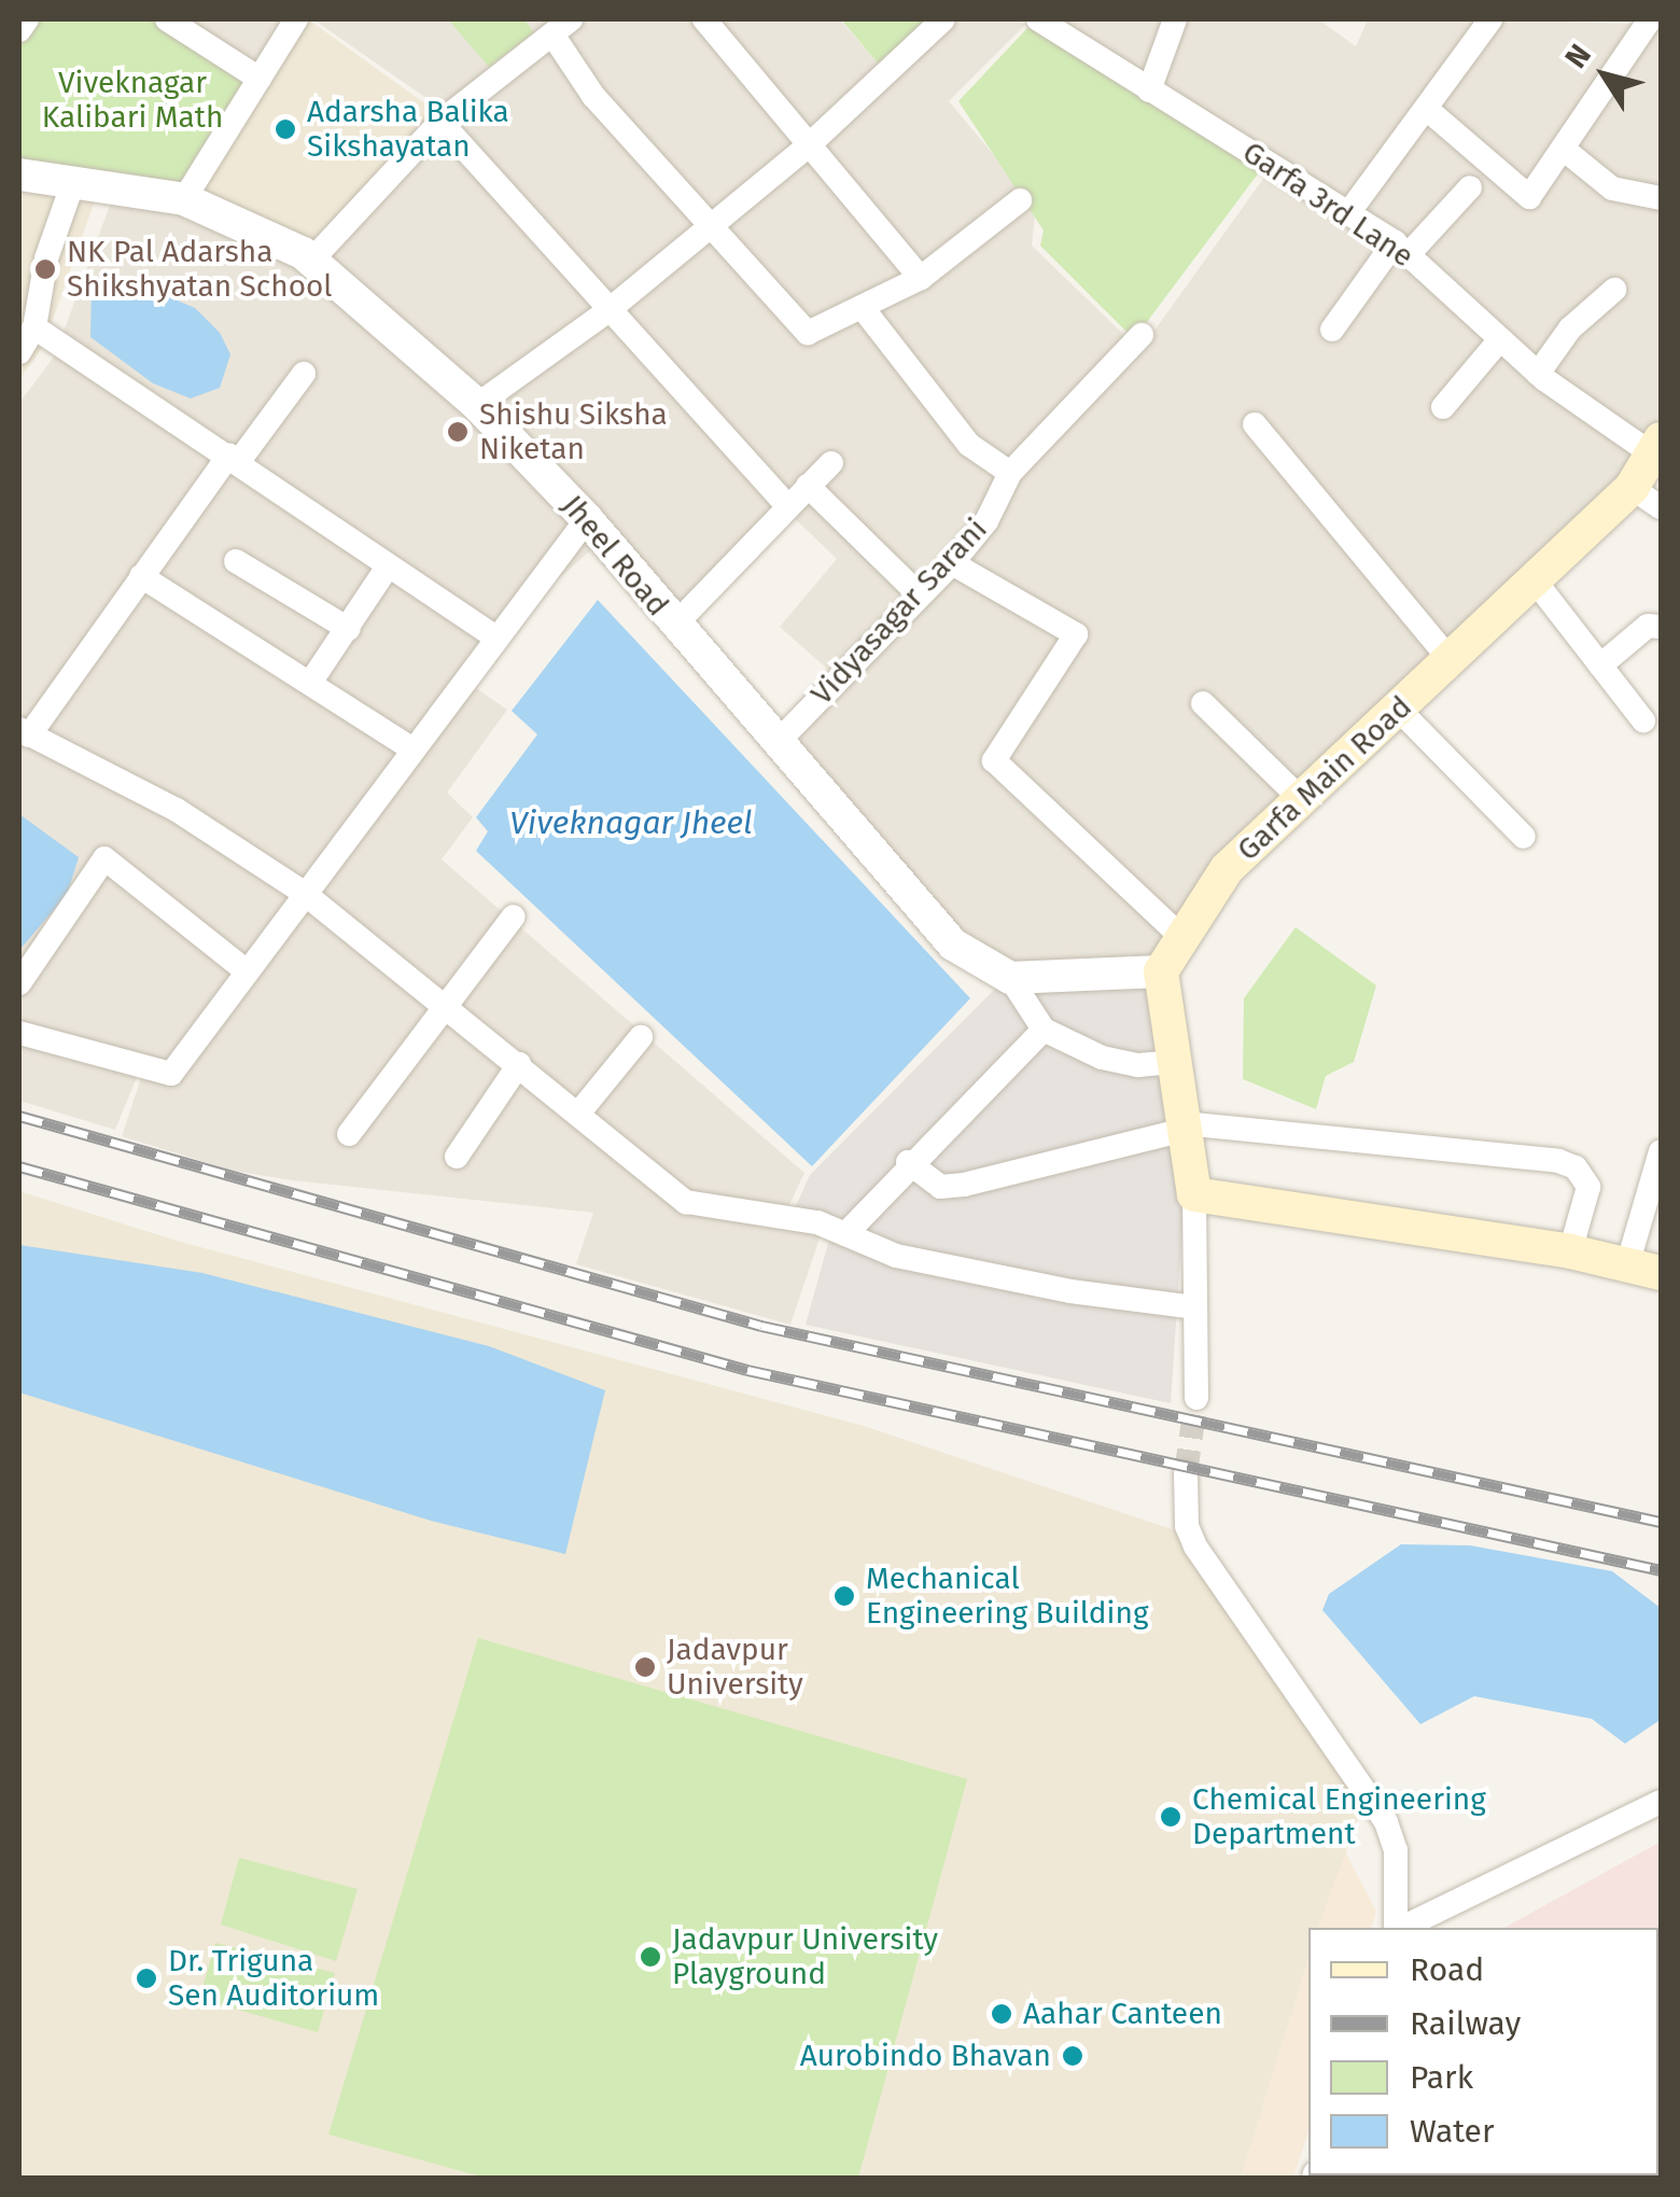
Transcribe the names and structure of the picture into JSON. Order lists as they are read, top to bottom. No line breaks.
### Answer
{"streets":{"main road":["Garfa Main Road"],"street":["Garfa 3rd Lane","Jheel Road","Vidyasagar Sarani"]},"crossings":[["Garfa 3rd Lane","Garfa Main Road"],["Jheel Road","Vidyasagar Sarani"]],"water":["Viveknagar Jheel"],"parks":["Viveknagar Kalibari Math"],"places":["Adarsha Balika Sikshayatan","NK Pal Adarsha Shikshyatan School","Shishu Siksha Niketan","Mechanical Engineering Building","Jadavpur University","Chemical Engineering Department","Jadavpur University Playground","Dr. Triguna Sen Auditorium","Aahar Canteen","Aurobindo Bhavan"],"legend":["Road","Railway","Park","Water"],"north":"top left"}
